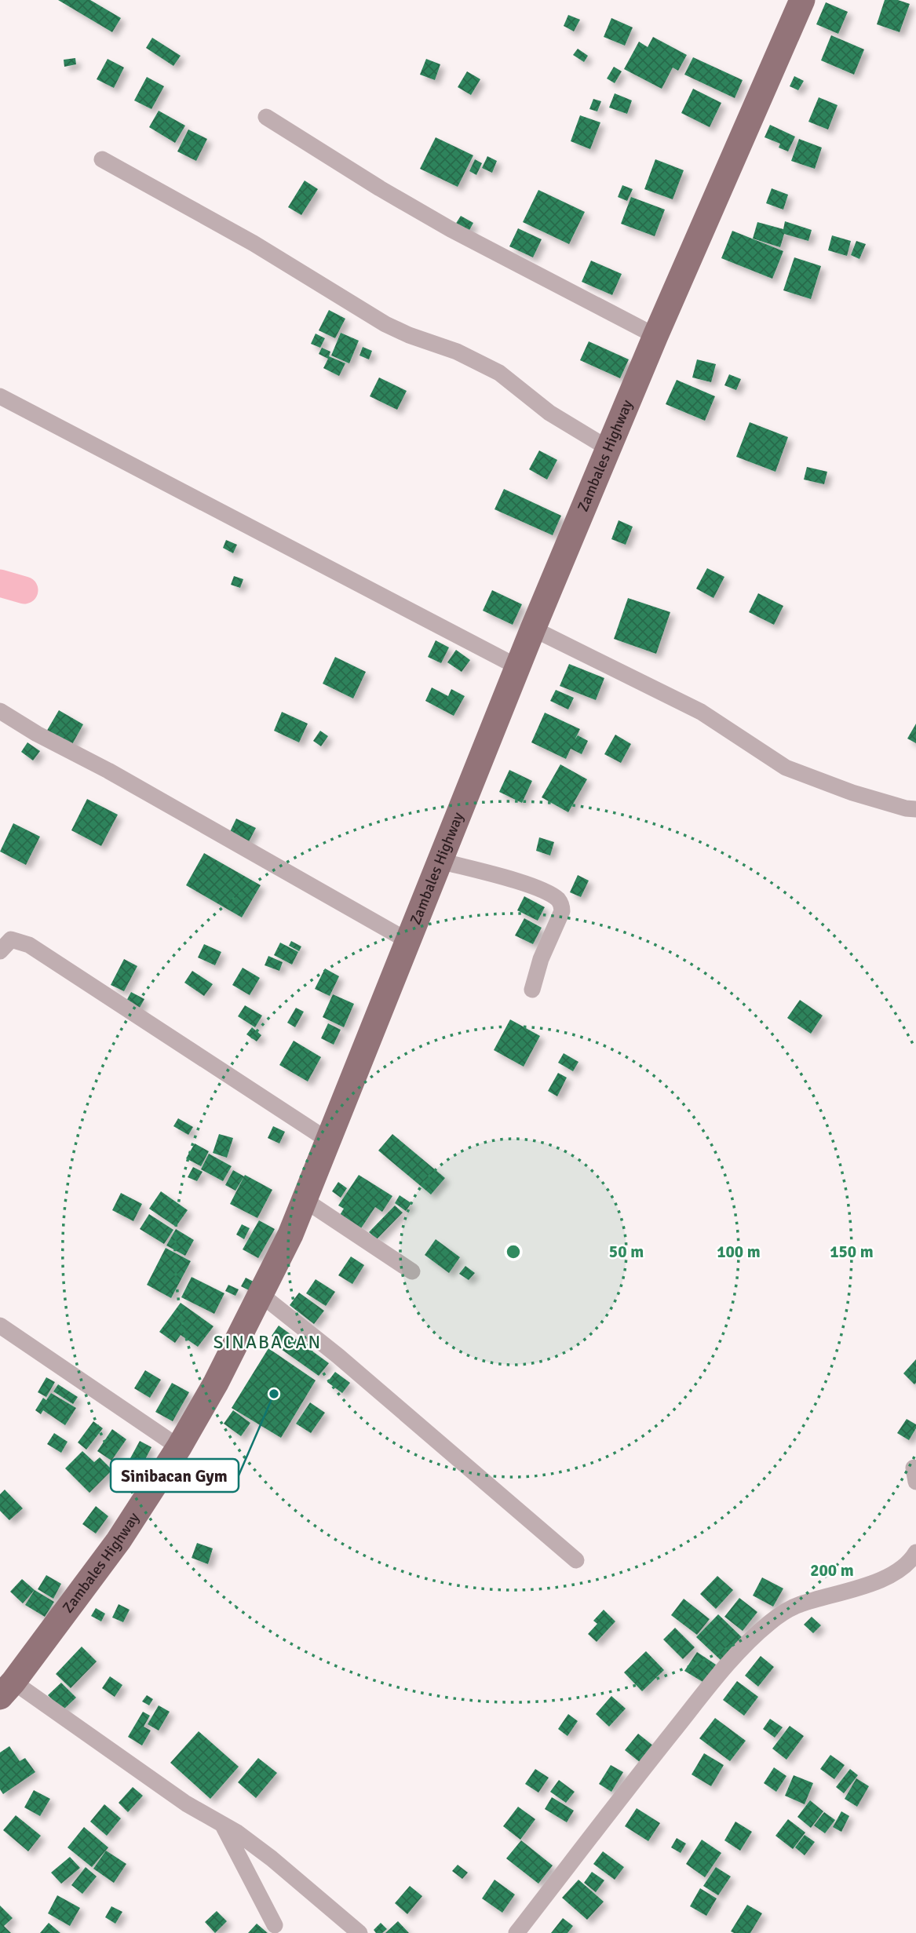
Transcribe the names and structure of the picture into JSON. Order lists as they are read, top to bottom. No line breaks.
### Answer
{"streets":{"main road":["Zambales Highway"]},"districts":["SINABACAN"],"places":["Sinibacan Gym"],"rings":["50 m","100 m","150 m","200 m"]}
